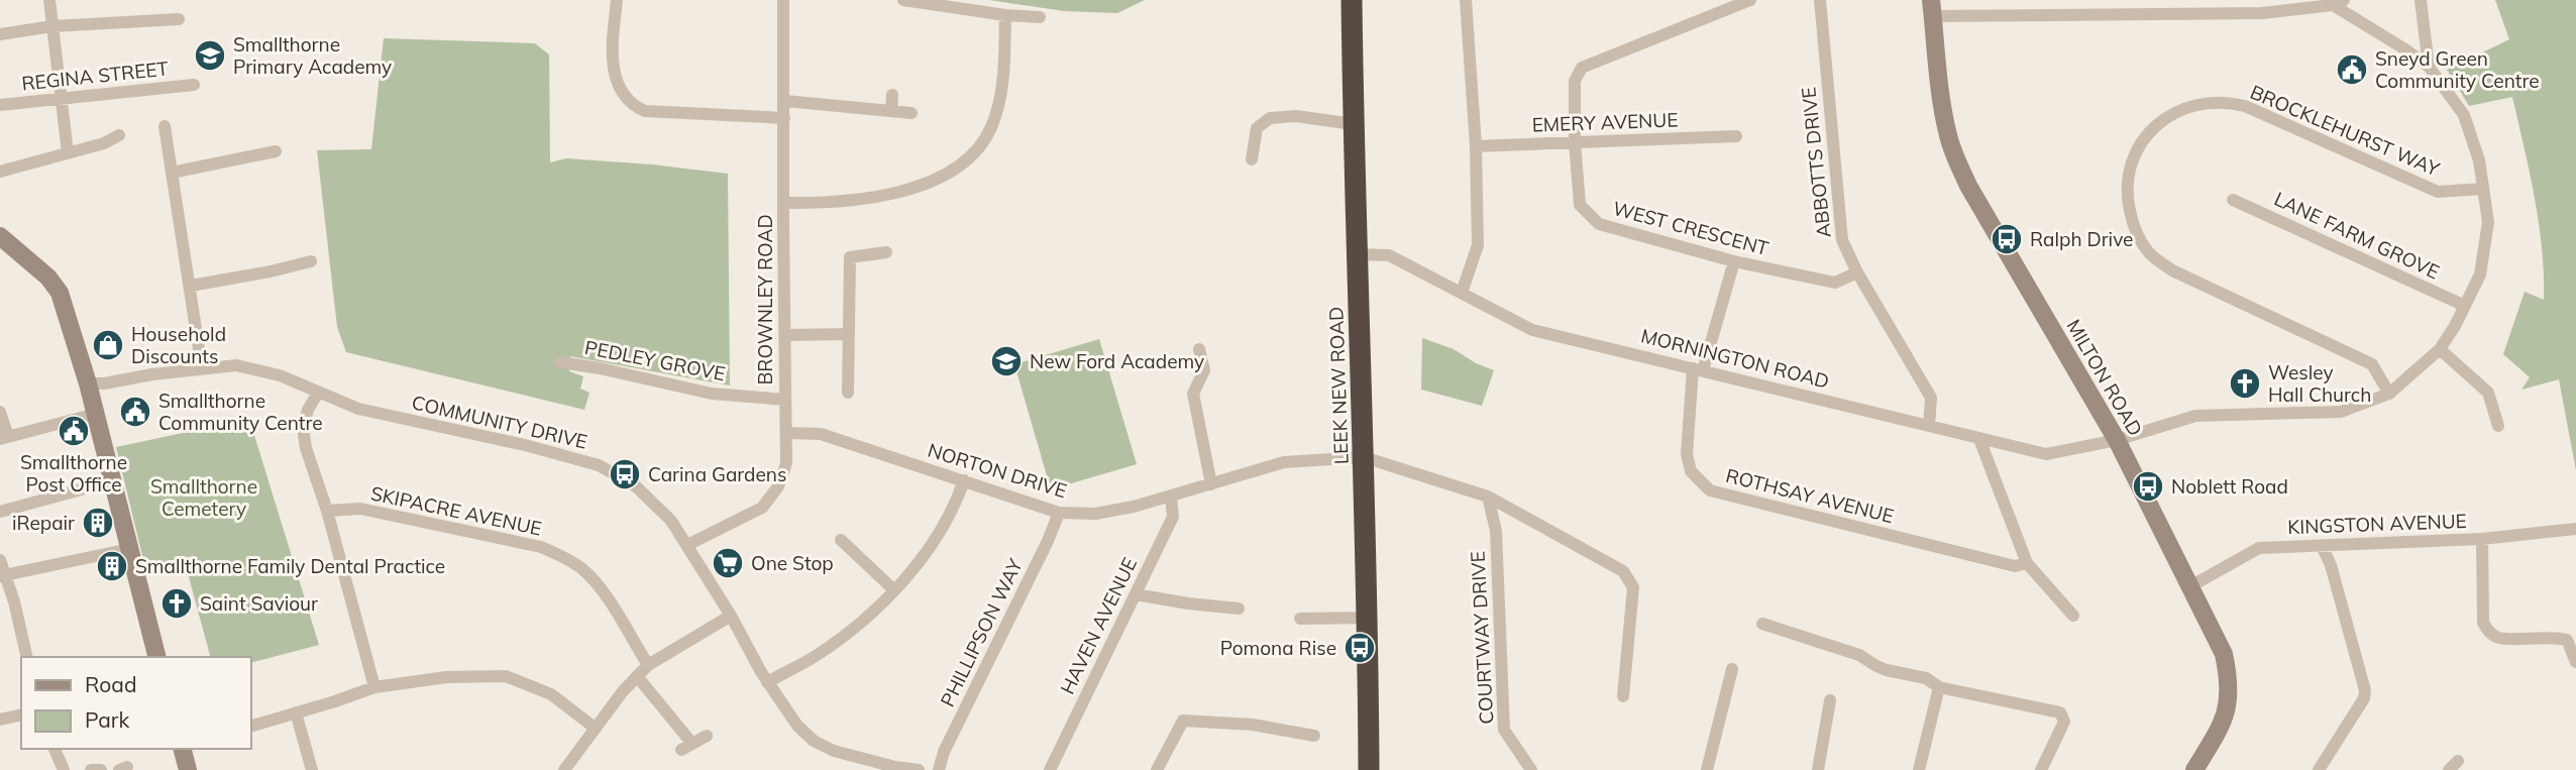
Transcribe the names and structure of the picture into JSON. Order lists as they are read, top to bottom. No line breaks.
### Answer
{"streets":{"highway":["LEEK NEW ROAD"],"street":["REGINA STREET","EMERY AVENUE","BROCKLEHURST WAY","ABBOTTS DRIVE","WEST CRESCENT","LANE FARM GROVE","BROWNLEY ROAD","MORNINGTON ROAD","PEDLEY GROVE","MILTON ROAD","COMMUNITY DRIVE","NORTON DRIVE","ROTHSAY AVENUE","SKIPACRE AVENUE","KINGSTON AVENUE","HAVEN AVENUE","PHILLIPSON WAY","COURTWAY DRIVE"]},"crossings":[["EMERY AVENUE","WEST CRESCENT"],["ABBOTTS DRIVE","WEST CRESCENT"],["ABBOTTS DRIVE","MORNINGTON ROAD"],["WEST CRESCENT","ROTHSAY AVENUE"],["BROWNLEY ROAD","PEDLEY GROVE"],["BROWNLEY ROAD","COMMUNITY DRIVE"],["BROWNLEY ROAD","NORTON DRIVE"],["MORNINGTON ROAD","MILTON ROAD"],["MORNINGTON ROAD","LEEK NEW ROAD"],["MORNINGTON ROAD","ROTHSAY AVENUE"],["MILTON ROAD","KINGSTON AVENUE"],["LEEK NEW ROAD","NORTON DRIVE"],["NORTON DRIVE","HAVEN AVENUE"],["NORTON DRIVE","PHILLIPSON WAY"]],"parks":["Smallthorne Cemetery"],"places":{"school or university":["Smallthorne Primary Academy","New Ford Academy"],"public building":["Sneyd Green Community Centre","Smallthorne Community Centre","Smallthorne Post Office"],"bus stop":["Ralph Drive","Carina Gardens","Noblett Road","Pomona Rise"],"shop":["Household Discounts"],"church":["Wesley Hall Church","Saint Saviour"],"building":["iRepair","Smallthorne Family Dental Practice"],"supermarket":["One Stop"]},"legend":["Road","Park"]}
